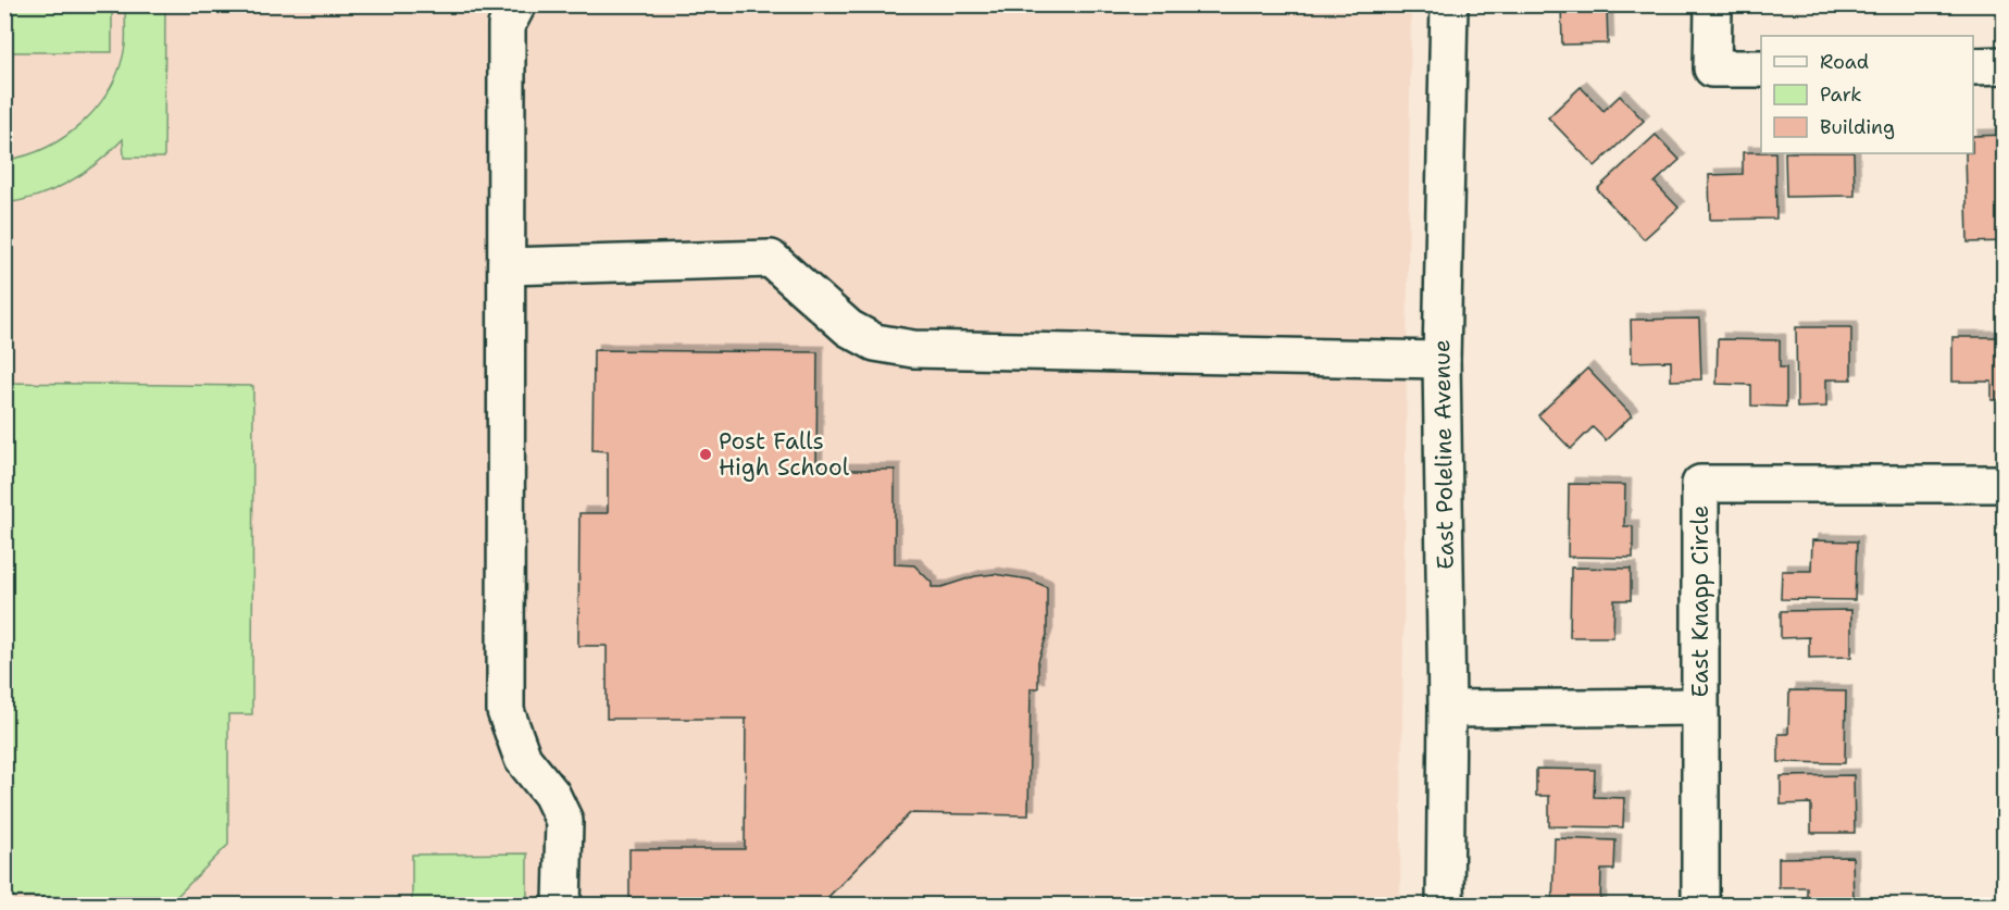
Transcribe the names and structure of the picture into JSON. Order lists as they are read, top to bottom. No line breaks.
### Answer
{"streets":{"street":["East Poleline Avenue","East Knapp Circle"]},"places":["Post Falls High School"],"legend":["Road","Park","Building"]}
